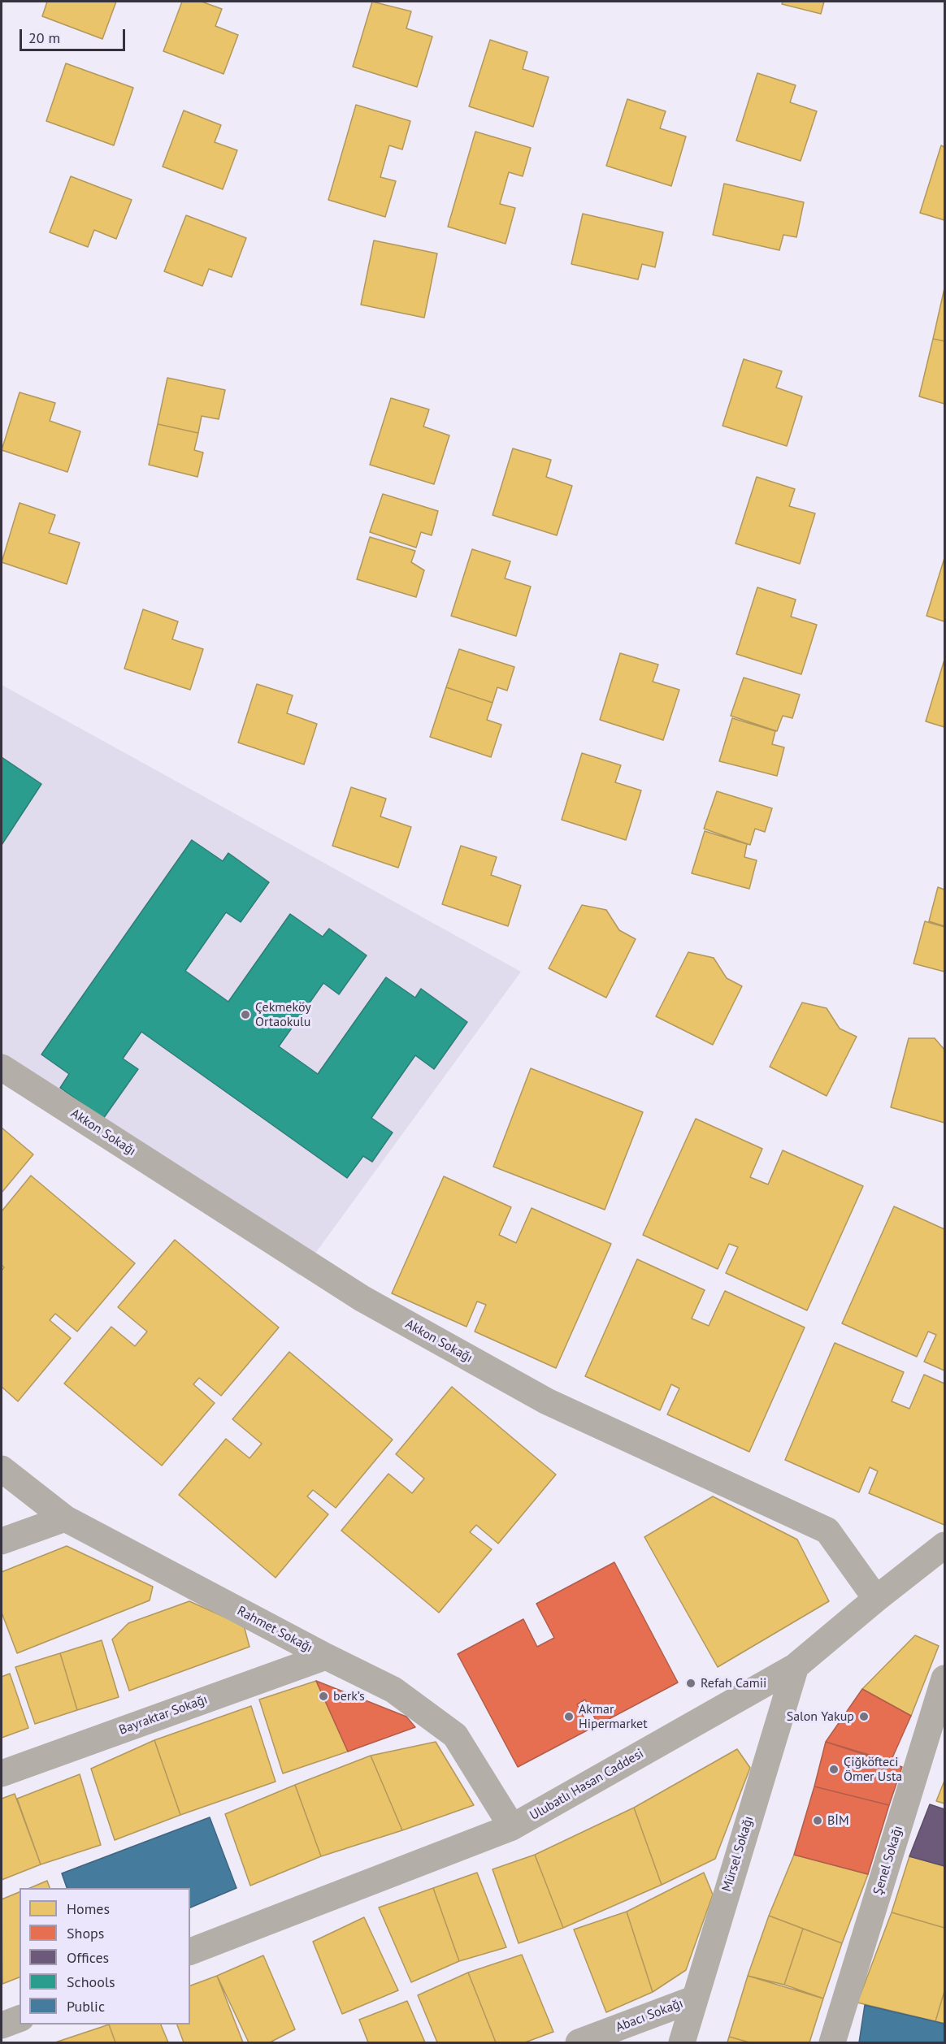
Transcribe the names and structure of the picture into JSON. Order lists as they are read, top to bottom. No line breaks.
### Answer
{"streets":{"street":["Akkon Sokağı","Rahmet Sokağı","Bayraktar Sokağı","Ulubatlı Hasan Caddesi","Mürsel Sokağı","Şenel Sokağı","Abacı Sokağı"]},"crossings":[["Akkon Sokağı","Ulubatlı Hasan Caddesi"],["Rahmet Sokağı","Bayraktar Sokağı"],["Rahmet Sokağı","Ulubatlı Hasan Caddesi"],["Ulubatlı Hasan Caddesi","Mürsel Sokağı"],["Mürsel Sokağı","Abacı Sokağı"]],"places":["Çekmeköy Ortaokulu","Refah Camii","berk’s","Akmar Hipermarket","Salon Yakup","Çiğköfteci Ömer Usta","BİM"],"legend":["Homes","Shops","Offices","Schools","Public"],"scale_bar":"20 m"}
